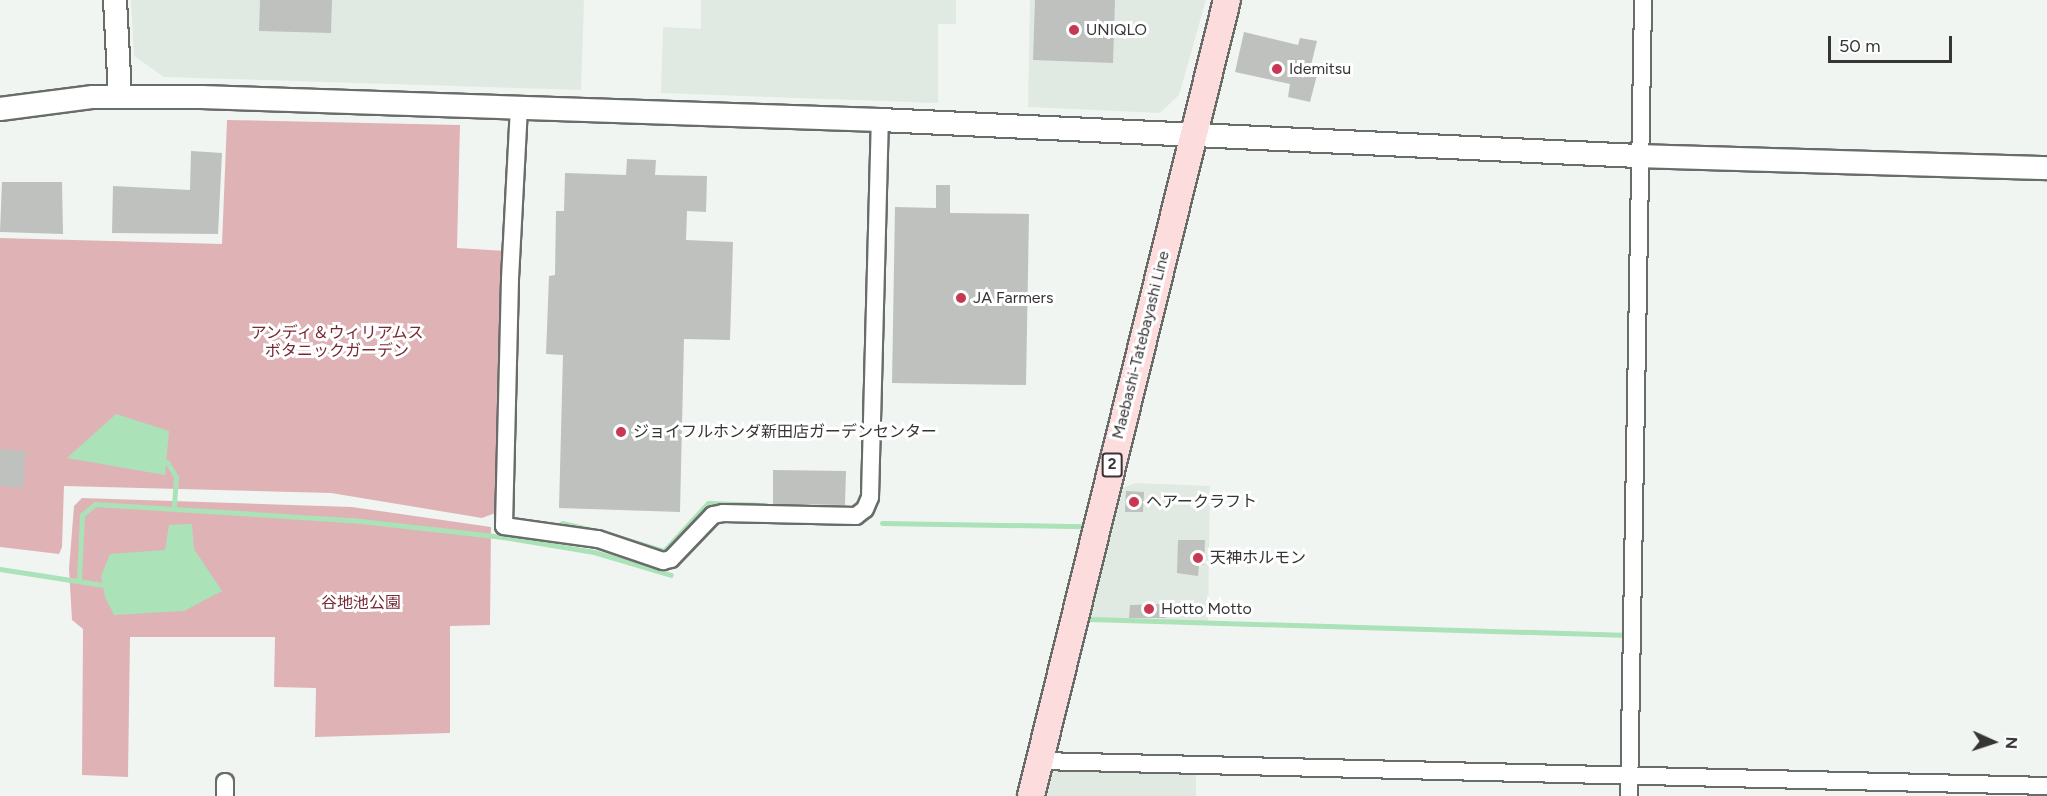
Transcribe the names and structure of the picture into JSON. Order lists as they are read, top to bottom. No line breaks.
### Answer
{"streets":{"main road":["Maebashi-Tatebayashi Line","2"]},"parks":["アンディ＆ウィリアムス ボタニックガーデン","谷地池公園"],"places":["UNIQLO","Idemitsu","JA Farmers","ジョイフルホンダ新田店ガーデンセンター","ヘアークラフト","天神ホルモン","Hotto Motto"],"scale_bar":"50 m","north":"right"}
